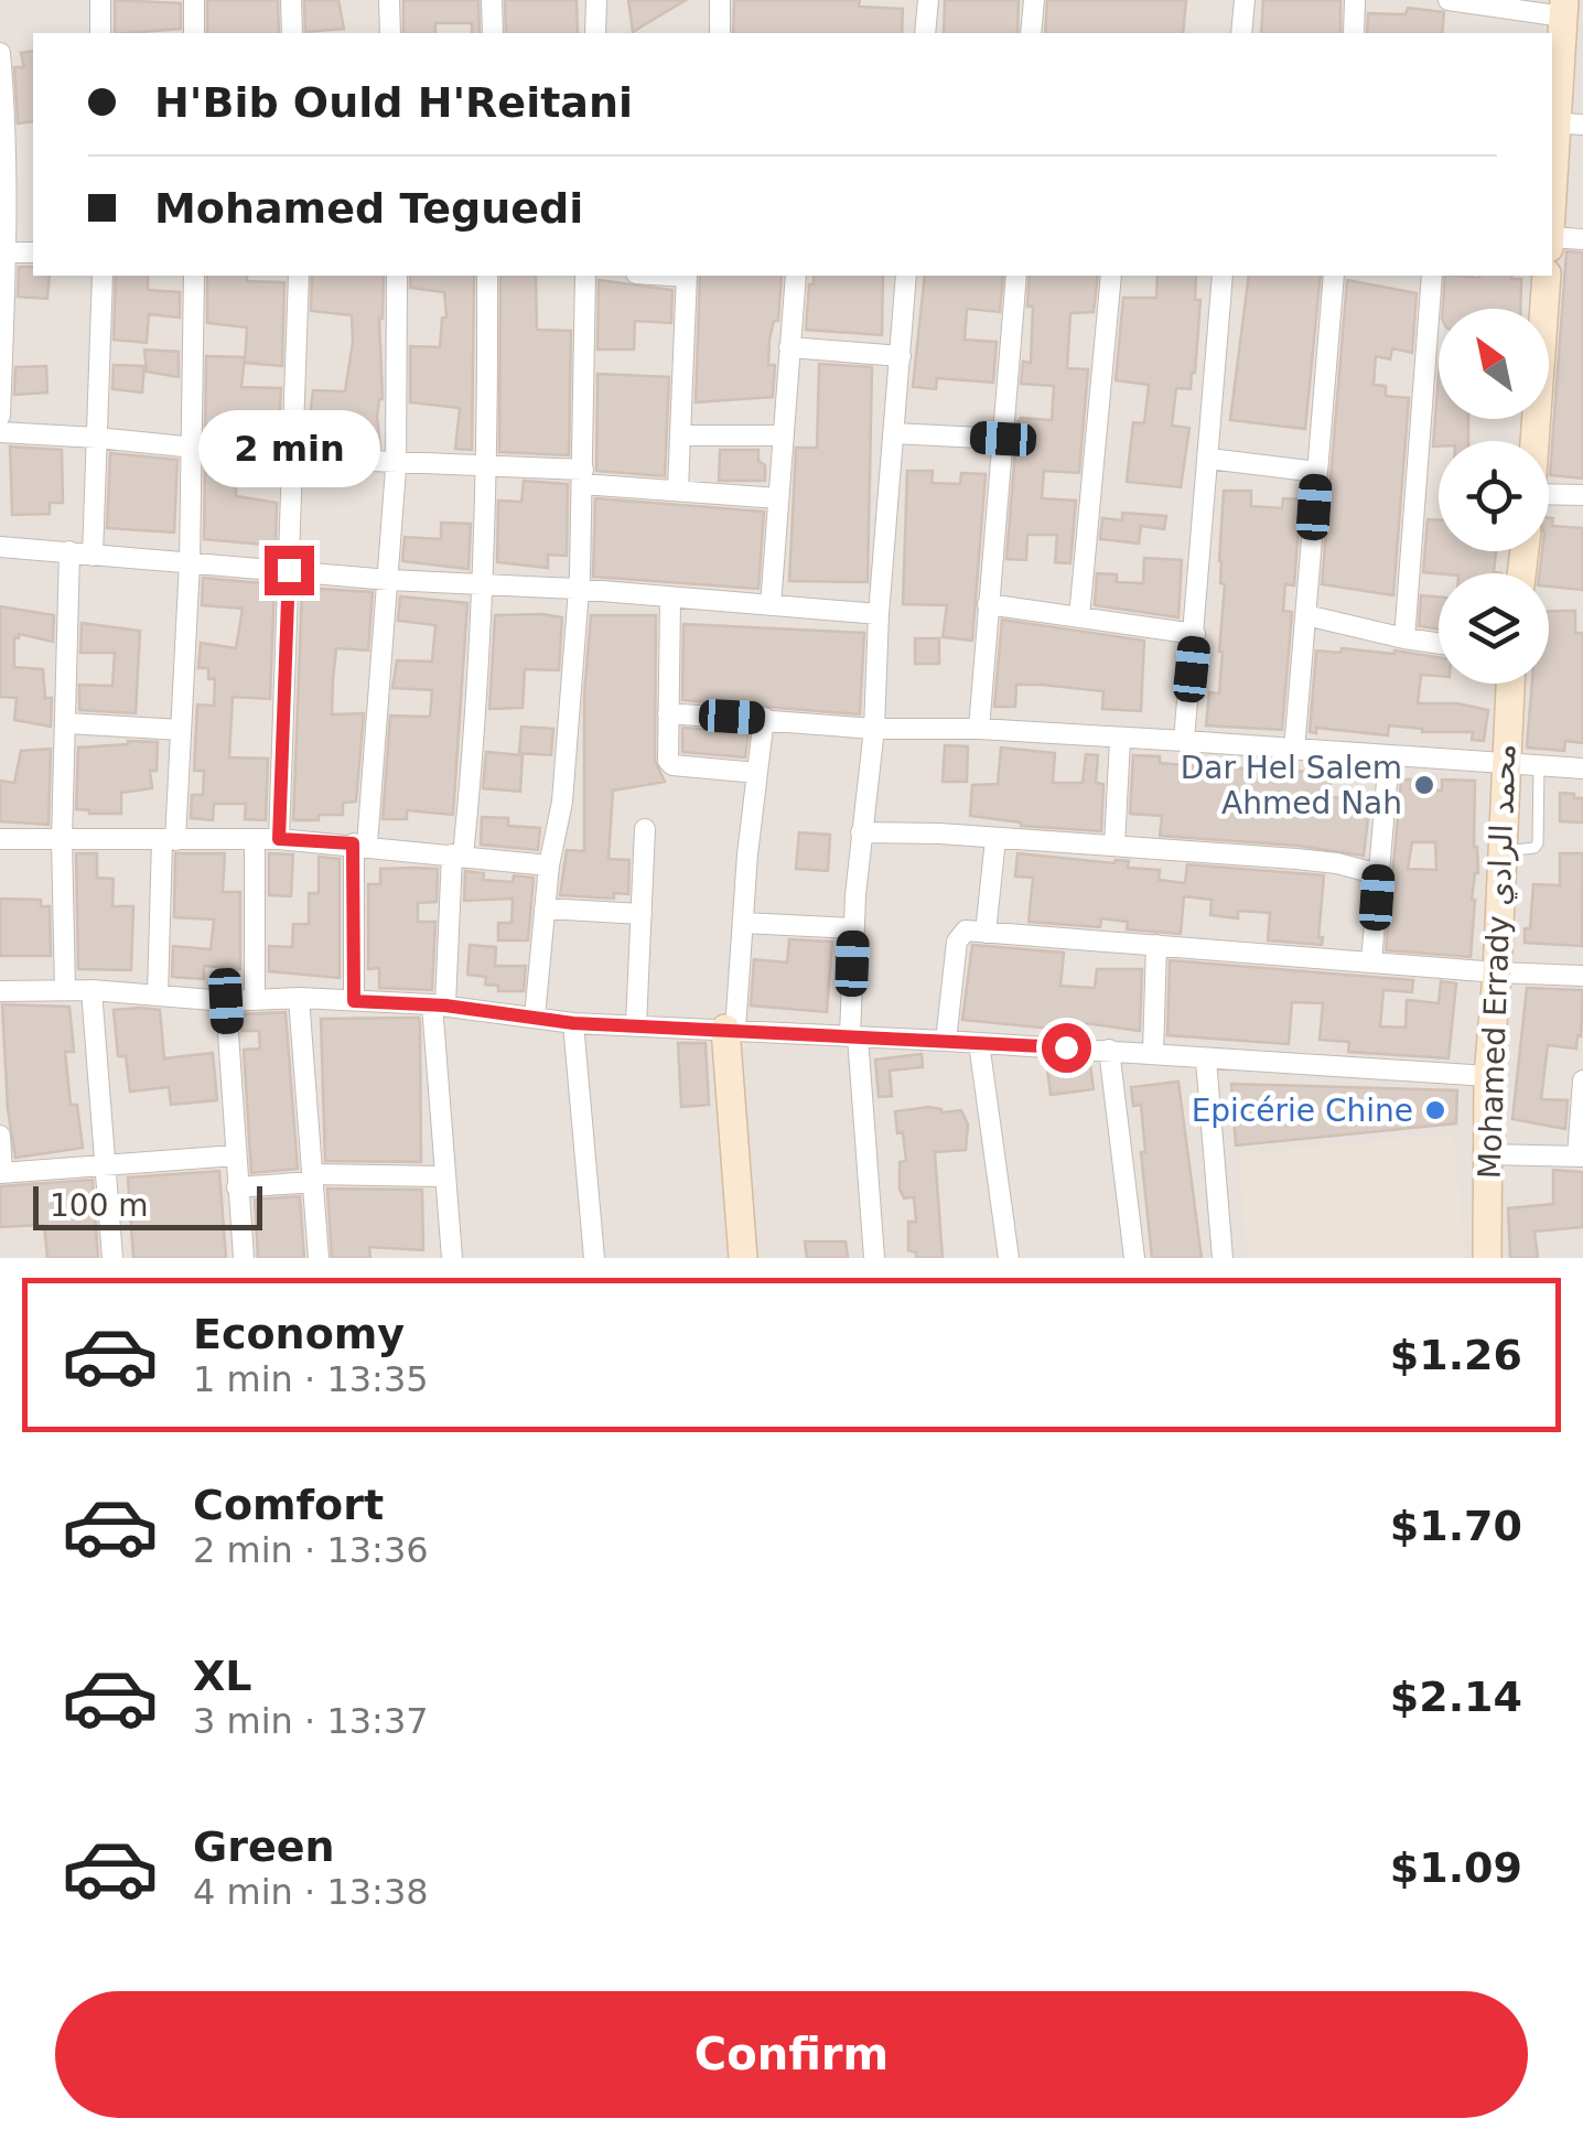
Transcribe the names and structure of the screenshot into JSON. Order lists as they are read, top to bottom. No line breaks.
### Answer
{"streets":{"street":["Mohamed Errady محمد الرادي"]},"places":["Dar Hel Salem Ahmed Nah","Epicérie Chine"],"scale_bar":"100 m","north":"top left","page":{"banner":["H'Bib Ould H'Reitani","Mohamed Teguedi"],"bubble":"2 min","scale":"100 m","list":[{"name":"Economy","note":"1 min · 13:35","value":"$1.26"},{"name":"Comfort","note":"2 min · 13:36","value":"$1.70"},{"name":"XL","note":"3 min · 13:37","value":"$2.14"},{"name":"Green","note":"4 min · 13:38","value":"$1.09"}],"buttons":"Confirm"}}
